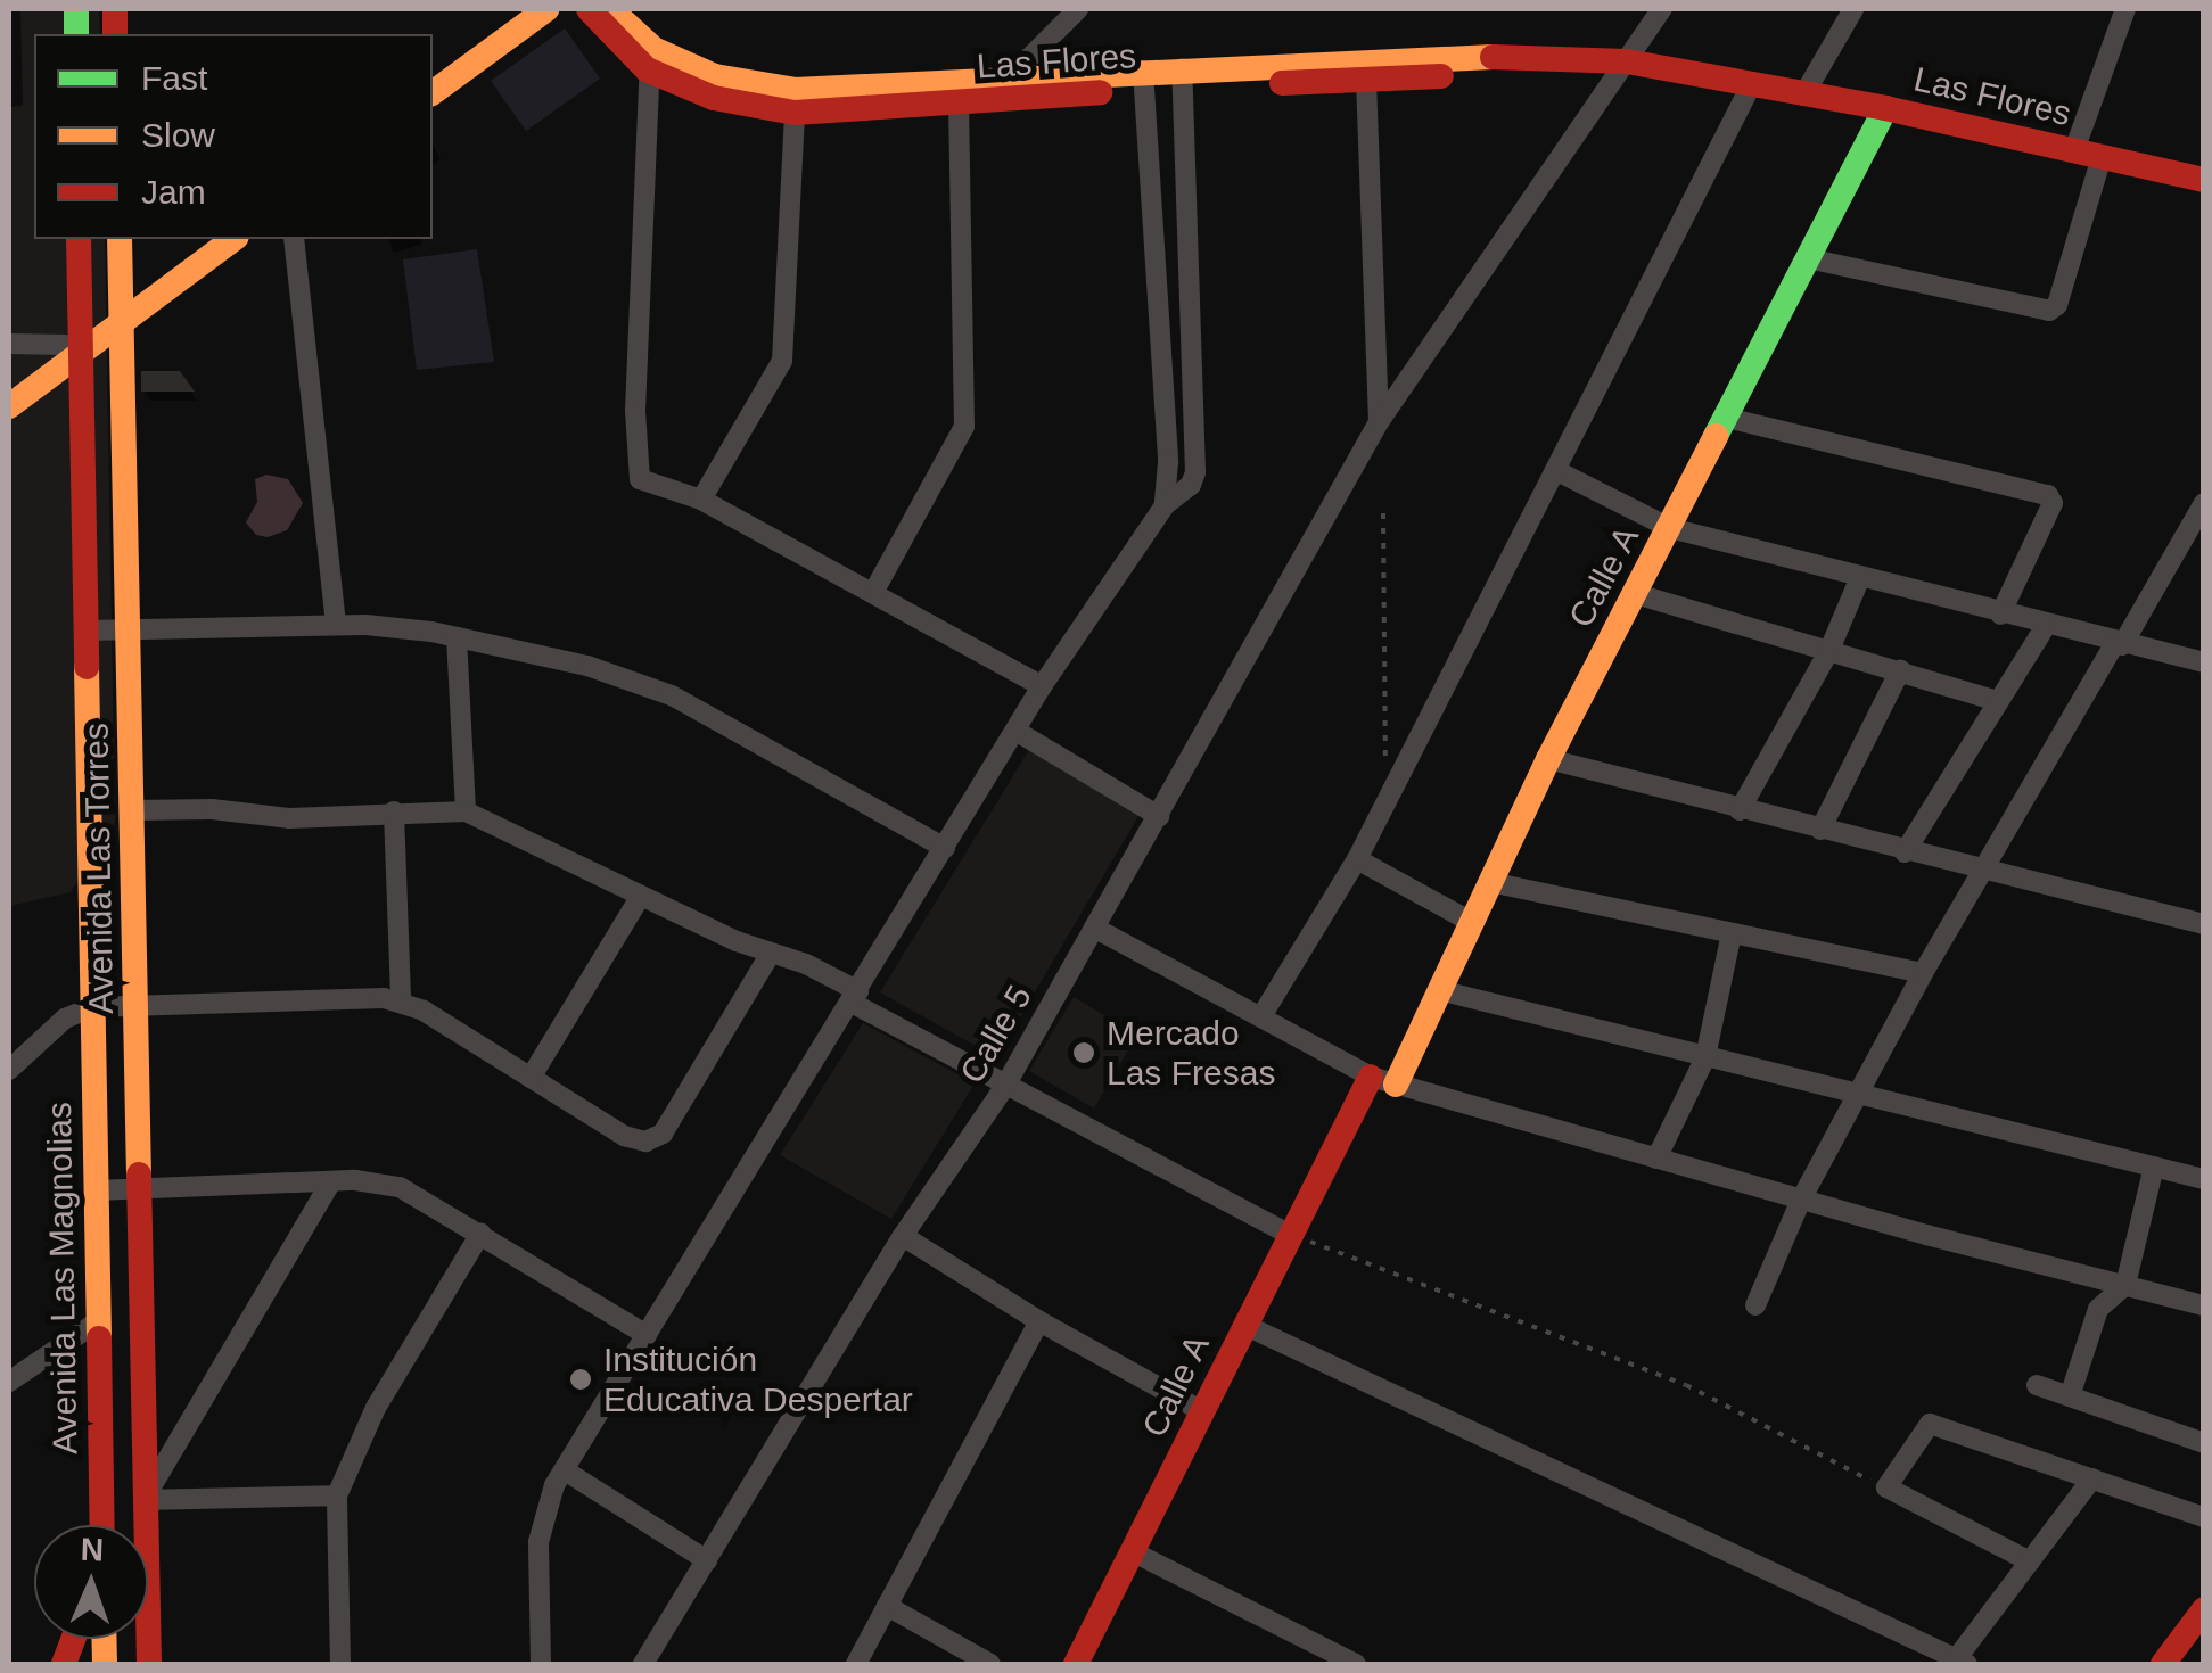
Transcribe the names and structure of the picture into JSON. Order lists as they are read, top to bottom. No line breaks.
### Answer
{"streets":{"street":["Las Flores","Calle A","Avenida Las Torres","Calle 5","Avenida Las Magnolias"]},"crossings":[["Las Flores","Calle A"],["Las Flores","Calle 5"],["Avenida Las Torres","Avenida Las Magnolias"]],"places":["Mercado Las Fresas","Institución Educativa Despertar"],"legend":["Fast","Slow","Jam"],"north":"top"}
